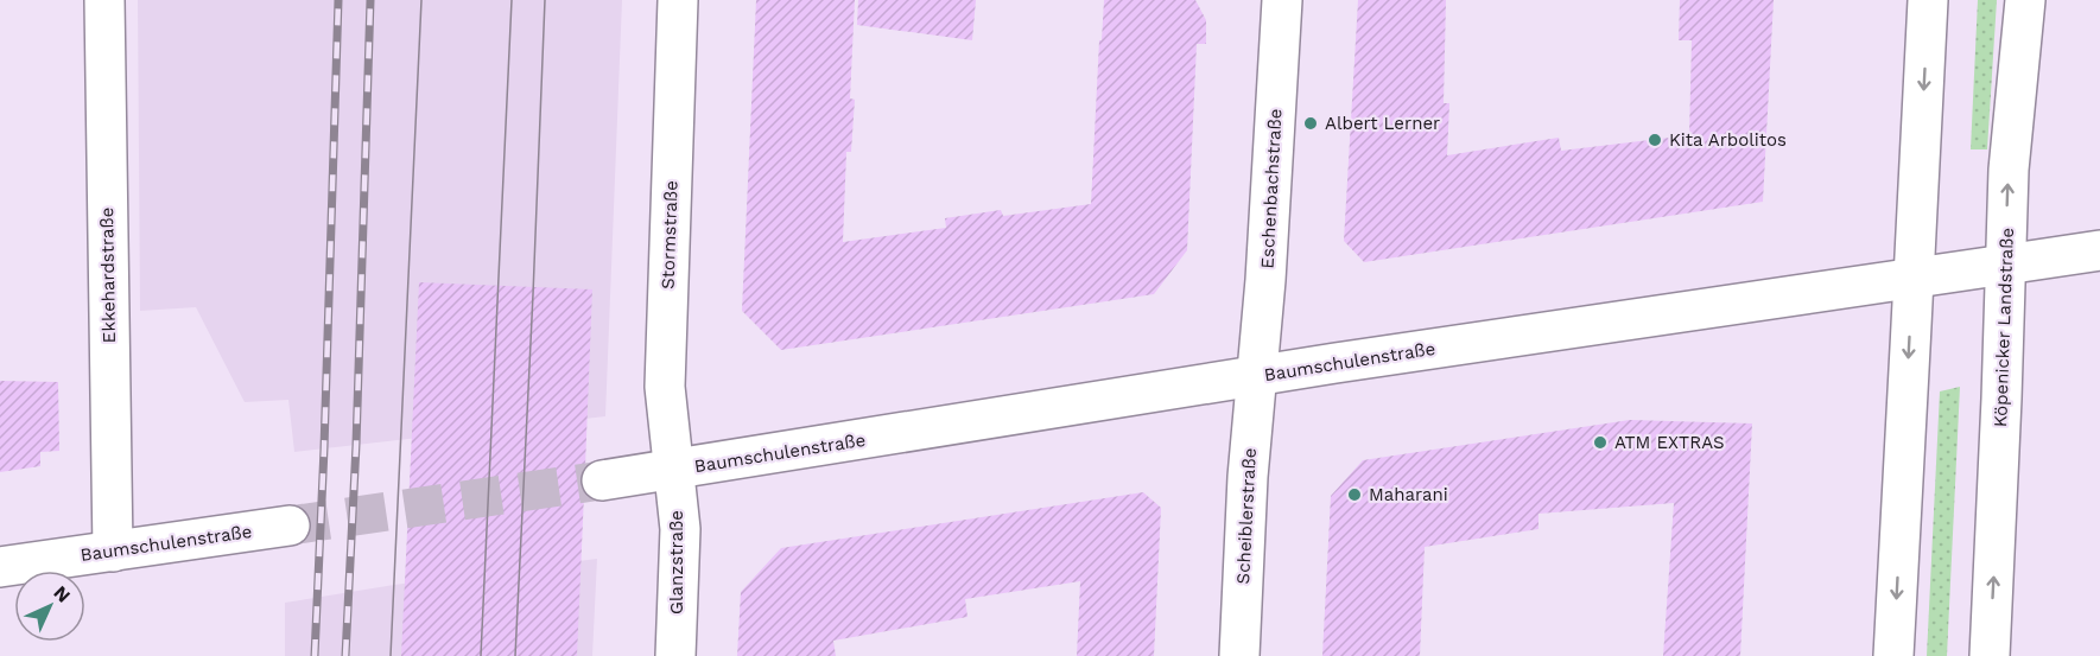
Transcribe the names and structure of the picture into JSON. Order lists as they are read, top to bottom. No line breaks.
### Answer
{"streets":{"main road":["Eschenbachstraße","Stormstraße","Ekkehardstraße","Köpenicker Landstraße","Baumschulenstraße","Scheiblerstraße","Glanzstraße"]},"crossings":[["Eschenbachstraße","Baumschulenstraße"],["Eschenbachstraße","Scheiblerstraße"],["Stormstraße","Baumschulenstraße"],["Stormstraße","Glanzstraße"],["Ekkehardstraße","Baumschulenstraße"],["Köpenicker Landstraße","Baumschulenstraße"],["Baumschulenstraße","Scheiblerstraße"],["Baumschulenstraße","Glanzstraße"]],"places":["Albert Lerner","Kita Arbolitos","ATM EXTRAS","Maharani"],"north":"top right"}
